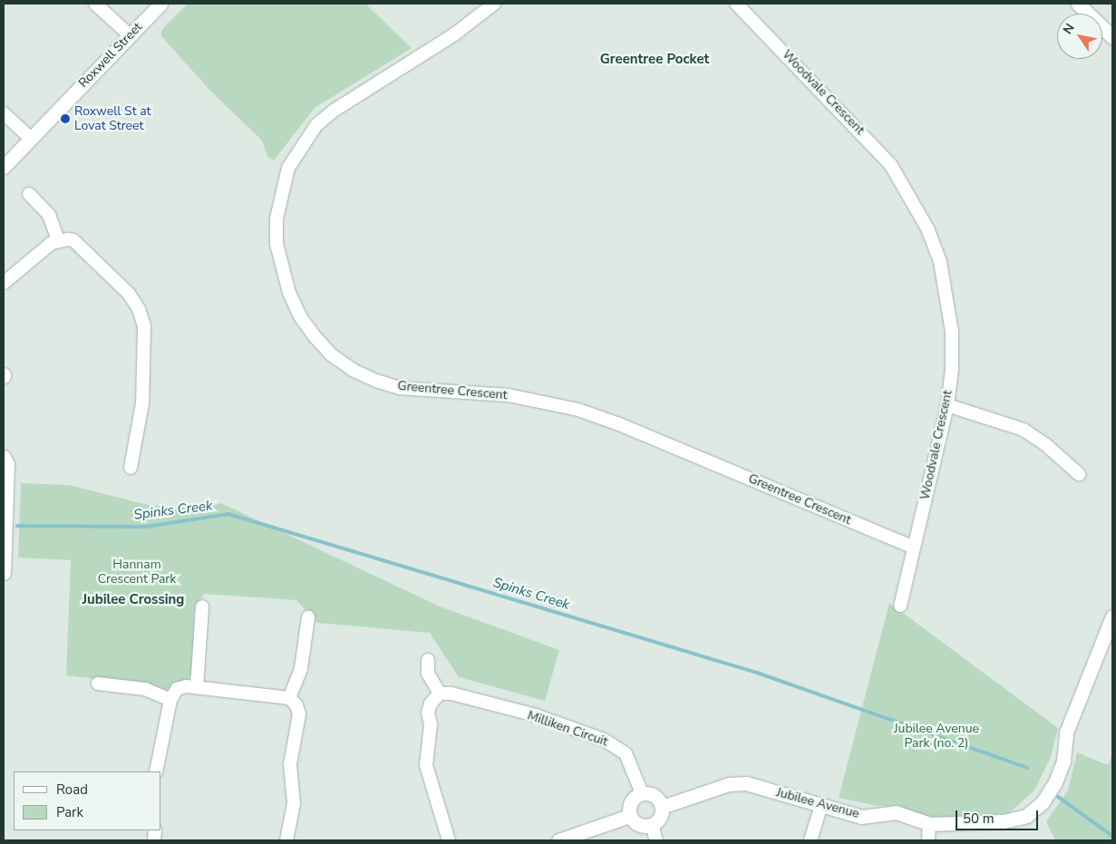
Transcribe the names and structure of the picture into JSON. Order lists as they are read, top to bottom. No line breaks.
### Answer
{"streets":{"street":["Roxwell Street","Woodvale Crescent","Greentree Crescent","Milliken Circuit","Jubilee Avenue"]},"crossings":[["Woodvale Crescent","Greentree Crescent"],["Milliken Circuit","Jubilee Avenue"]],"districts":["Greentree Pocket","Jubilee Crossing"],"water":["Spinks Creek"],"parks":["Hannam Crescent Park","Jubilee Avenue Park (no. 2)"],"places":["Roxwell St at Lovat Street"],"legend":["Road","Park"],"scale_bar":"50 m","north":"top left"}
